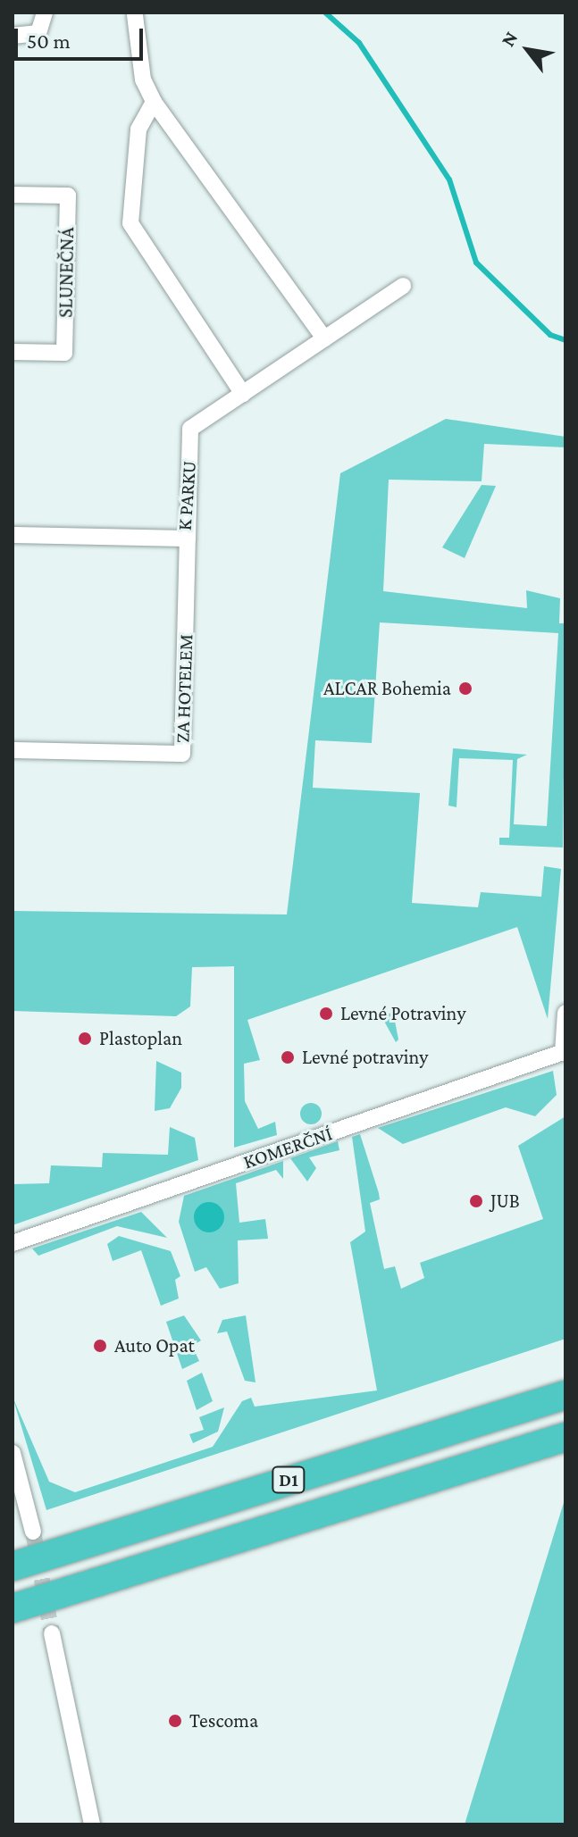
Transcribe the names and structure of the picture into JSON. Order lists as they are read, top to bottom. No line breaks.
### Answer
{"streets":{"highway":["D1"],"street":["SLUNEČNÁ","K PARKU","ZA HOTELEM","KOMERČNÍ"]},"crossings":[["K PARKU","ZA HOTELEM"]],"places":["ALCAR Bohemia","Levné Potraviny","Plastoplan","Levné potraviny","JUB","Auto Opat","Tescoma"],"scale_bar":"50 m","north":"top left"}
